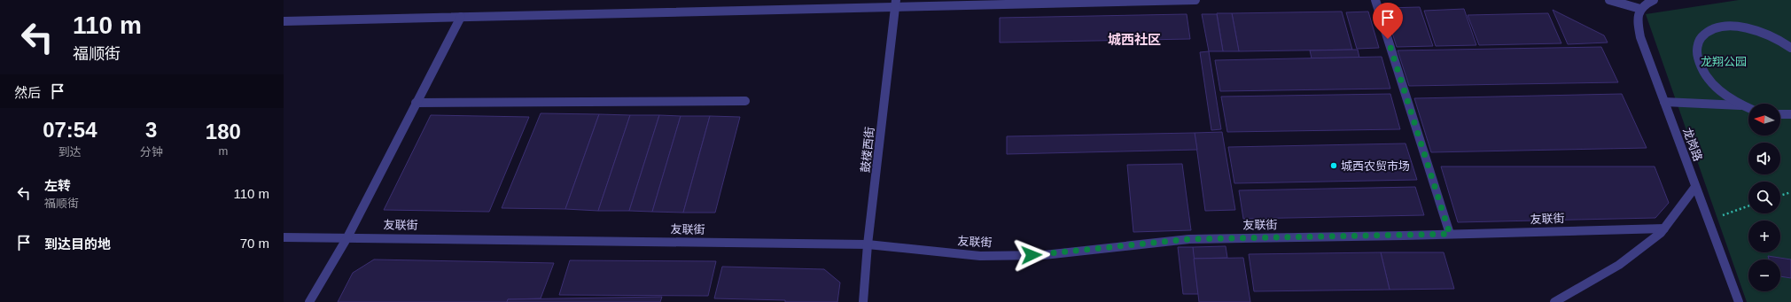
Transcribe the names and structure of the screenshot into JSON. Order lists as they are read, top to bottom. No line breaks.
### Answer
{"streets":{"street":["龙岗路","鼓楼西街","友联街"]},"crossings":[["鼓楼西街","友联街"]],"districts":["城西社区"],"parks":["龙翔公园"],"places":["城西农贸市场"],"north":"left","page":{"turn":["110 m","福顺街"],"then":"然后","map_buttons":["+","−"],"eta":["07:54","到达","3","分钟","180","m"],"list":[{"name":"左转","note":"福顺街","value":"110 m"},{"name":"到达目的地","value":"70 m"}]}}
